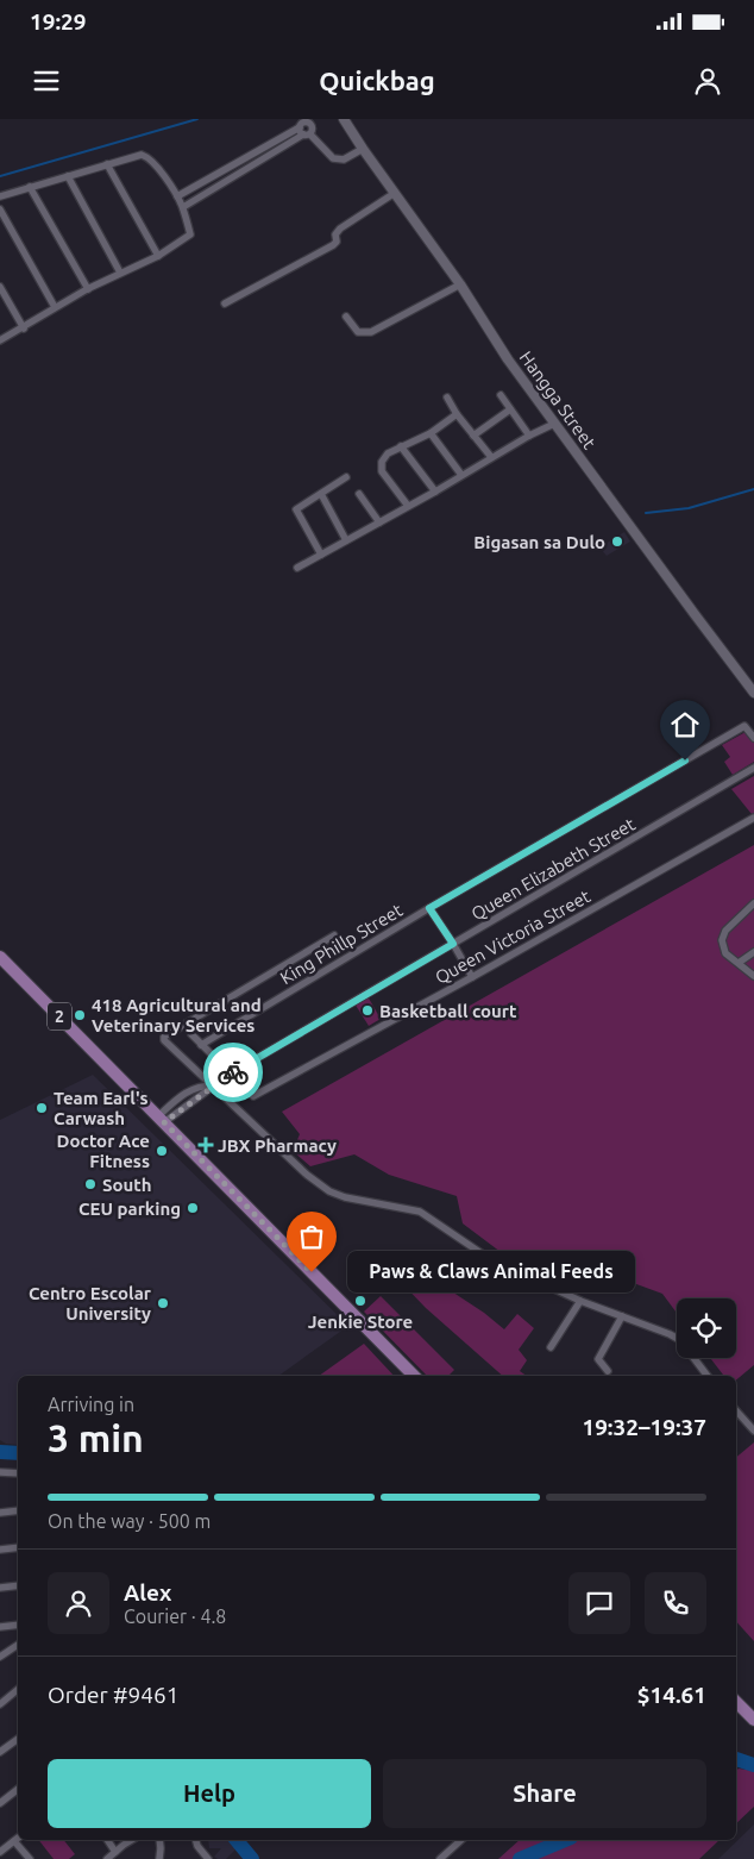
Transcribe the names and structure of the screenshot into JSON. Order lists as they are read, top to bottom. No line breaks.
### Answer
{"streets":{"highway":["2"],"street":["Hangga Street","Queen Elizabeth Street","Queen Victoria Street","King Phillp Street"]},"crossings":[["Queen Elizabeth Street","Queen Victoria Street"],["Queen Elizabeth Street","2"]],"places":{"other":["Bigasan sa Dulo","Basketball court","418 Agricultural and Veterinary Services","Team Earl's Carwash","Doctor Ace Fitness","South","CEU parking","Paws & Claws Animal Feeds","Jenkie Store","Centro Escolar University"],"health":["JBX Pharmacy"]},"page":{"status":"19:29","header":"Quickbag","bubble":"Paws & Claws Animal Feeds","heading":["3 min","Arriving in","19:32–19:37"],"panel":["Alex","Courier · 4.8","Order #9461","$14.61"],"bar":"On the way · 500 m","buttons":["Help","Share"]}}
